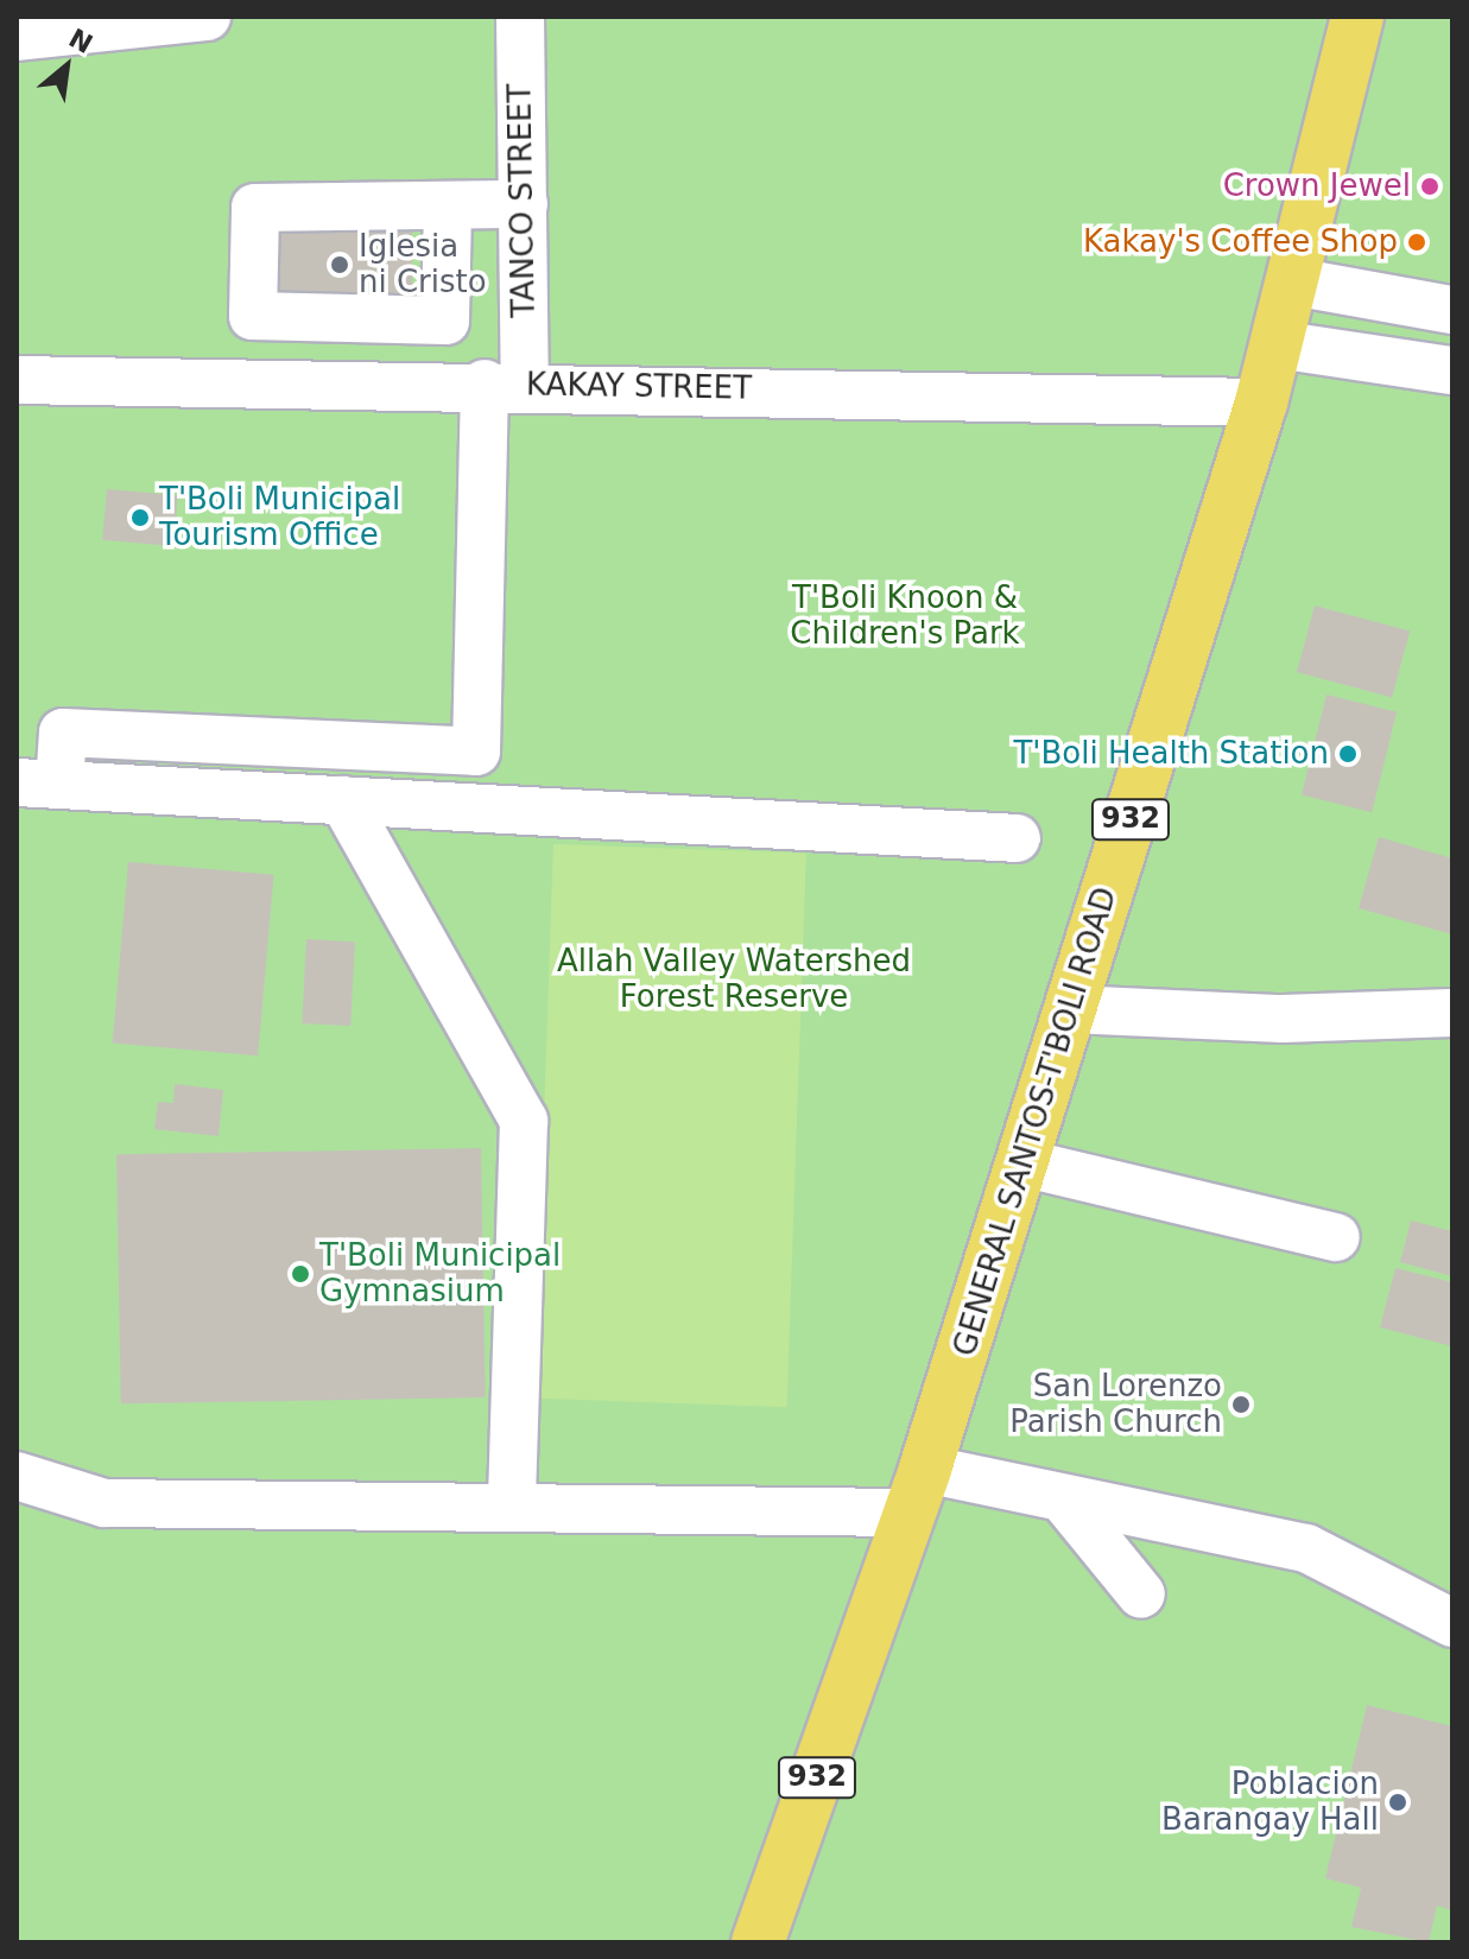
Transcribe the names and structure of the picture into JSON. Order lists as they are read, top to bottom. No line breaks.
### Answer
{"streets":{"main road":["932","GENERAL SANTOS-T'BOLI ROAD"],"street":["TANCO STREET","KAKAY STREET"]},"crossings":[["TANCO STREET","KAKAY STREET"],["KAKAY STREET","GENERAL SANTOS-T'BOLI ROAD"]],"parks":["T'Boli Knoon & Children's Park","Allah Valley Watershed Forest Reserve"],"places":["Crown Jewel","Kakay's Coffee Shop","Iglesia ni Cristo","T'Boli Municipal Tourism Office","T'Boli Health Station","T'Boli Municipal Gymnasium","San Lorenzo Parish Church","Poblacion Barangay Hall"],"north":"top right"}
